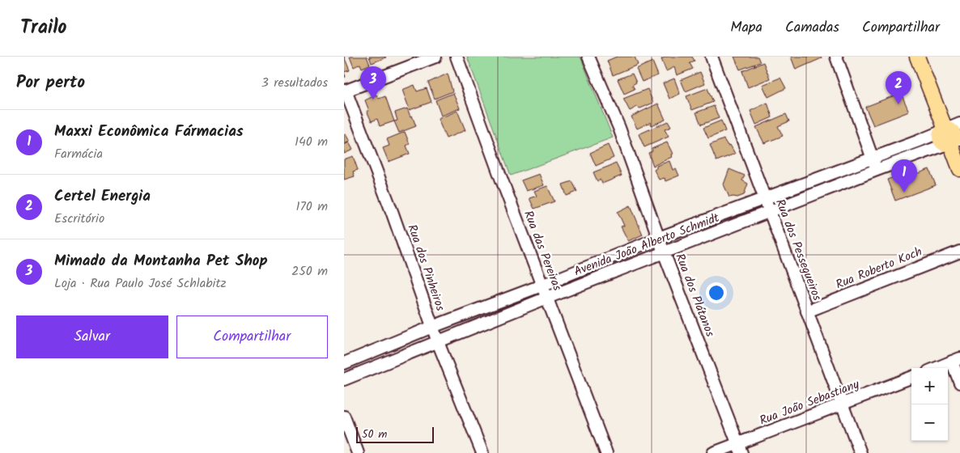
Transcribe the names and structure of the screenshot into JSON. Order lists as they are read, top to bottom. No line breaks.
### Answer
{"streets":{"street":["Avenida João Alberto Schmidt","Rua dos Pessegueiros","Rua das Pereiras","Rua dos Pinheiros","Rua Roberto Koch","Rua dos Plátanos","Rua João Sebastiany"]},"crossings":[["Avenida João Alberto Schmidt","Rua dos Pessegueiros"],["Avenida João Alberto Schmidt","Rua das Pereiras"],["Avenida João Alberto Schmidt","Rua dos Pinheiros"],["Avenida João Alberto Schmidt","Rua dos Plátanos"],["Rua dos Pessegueiros","Rua Roberto Koch"],["Rua dos Pessegueiros","Rua João Sebastiany"],["Rua dos Plátanos","Rua João Sebastiany"]],"scale_bar":"50 m","page":{"header":"Trailo","nav":["Mapa","Camadas","Compartilhar"],"heading":["Por perto","3 resultados"],"pins":["3","2","1"],"list":[{"mark":"1","name":"Maxxi Econômica Fármacias","note":"Farmácia","value":"140 m"},{"mark":"2","name":"Certel Energia","note":"Escritório","value":"170 m"},{"mark":"3","name":"Mimado da Montanha Pet Shop","note":"Loja · Rua Paulo José Schlabitz","value":"250 m"}],"buttons":["Salvar","Compartilhar"],"map_buttons":["+","−"],"scale":"50 m"}}
